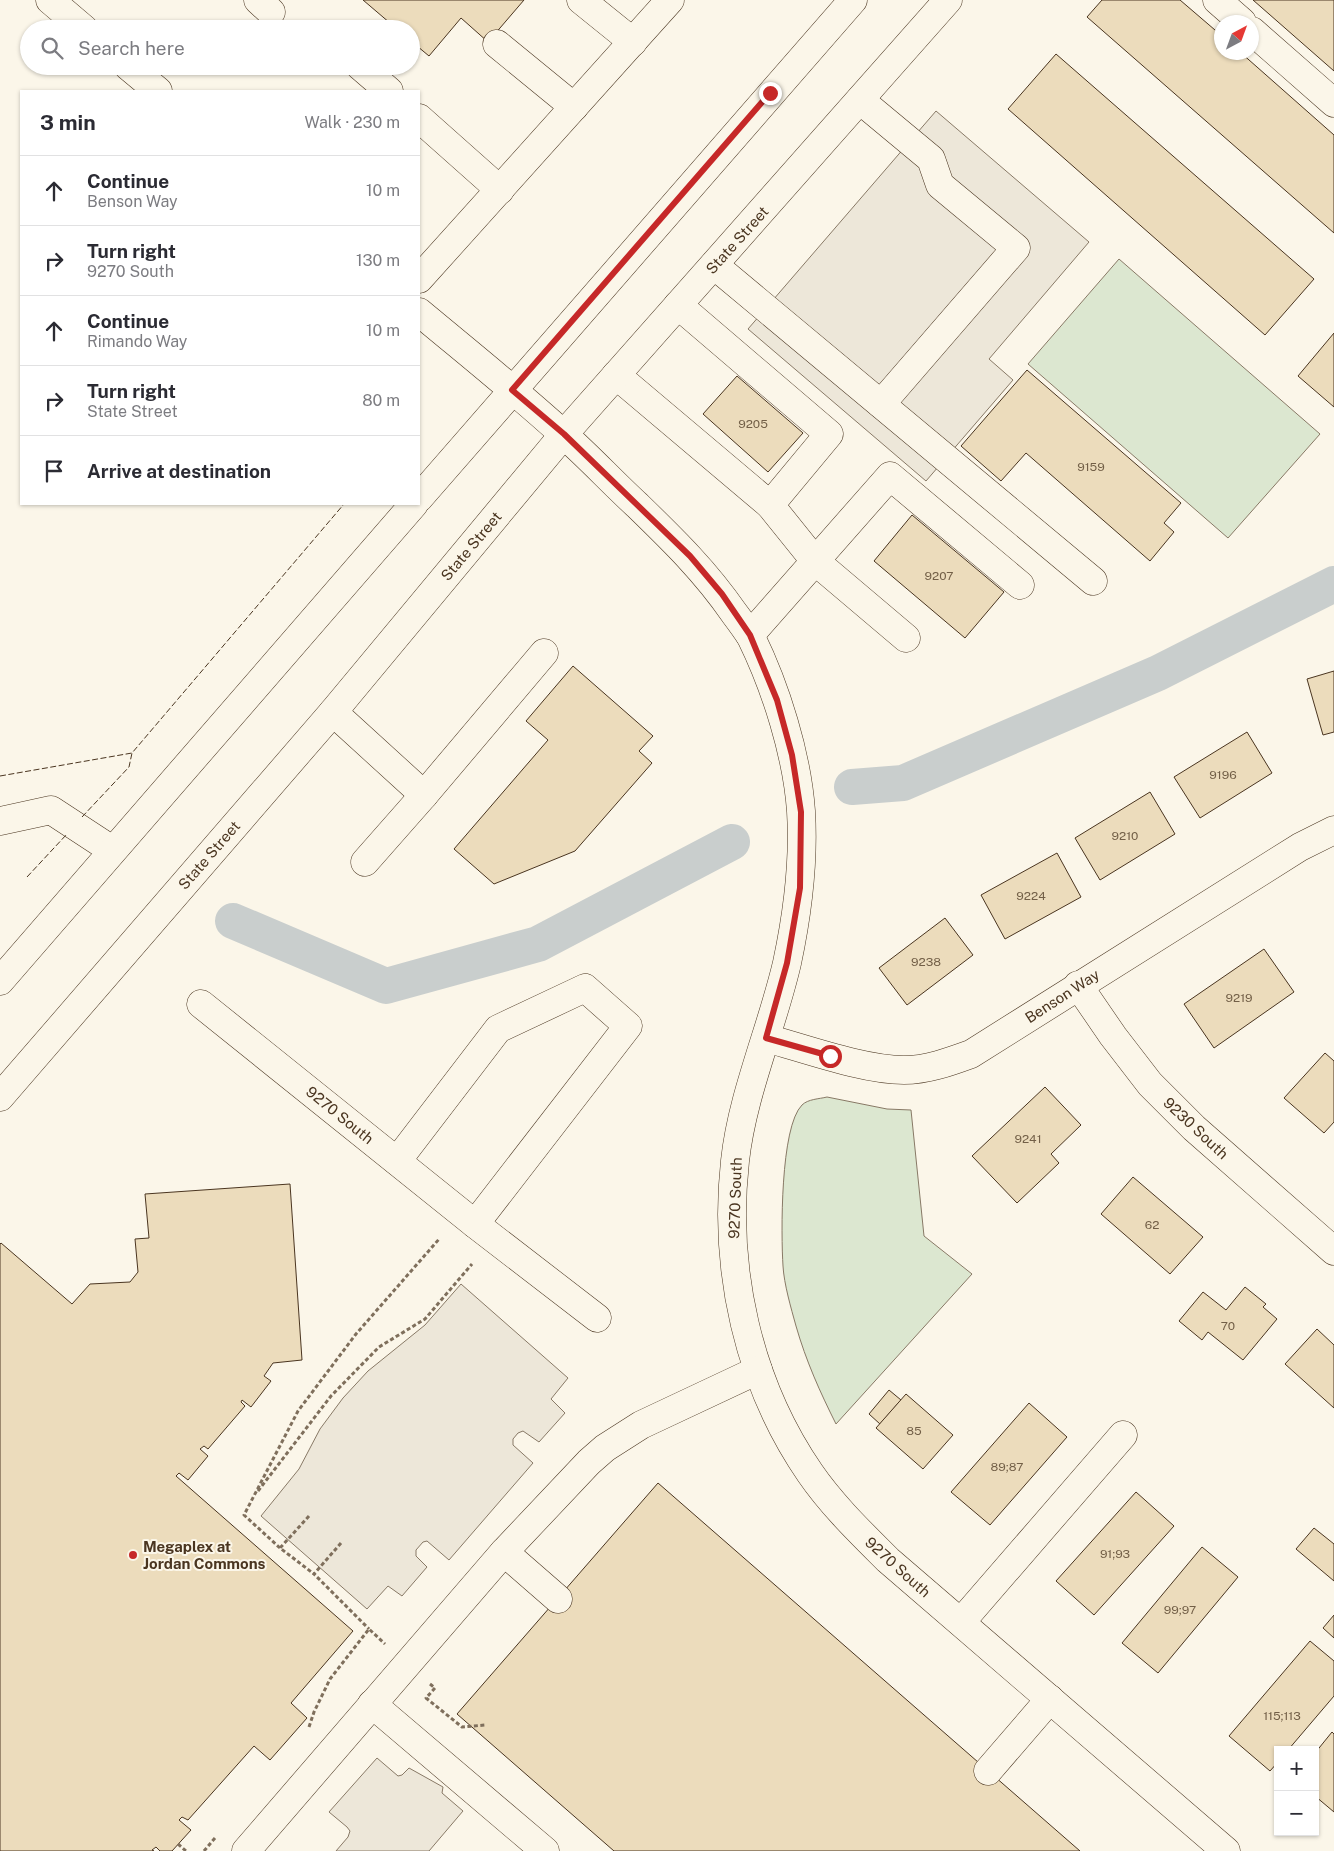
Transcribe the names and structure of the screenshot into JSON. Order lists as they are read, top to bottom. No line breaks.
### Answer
{"streets":{"street":["State Street","Benson Way","9270 South","9230 South"]},"crossings":[["State Street","9270 South"],["Benson Way","9270 South"],["Benson Way","9230 South"]],"places":["Megaplex at Jordan Commons"],"house_numbers":["9205","9159","9207","9196","9210","9224","9238","9219","9241","62","70","85","89;87","91;93","99;97","115;113"],"north":"top right","page":{"search":"Search here","heading":["3 min","Walk · 230 m"],"list":[["Continue","Benson Way","10 m"],["Turn right","9270 South","130 m"],["Continue","Rimando Way","10 m"],["Turn right","State Street","80 m"],"Arrive at destination"],"map_buttons":["+","−"]}}
